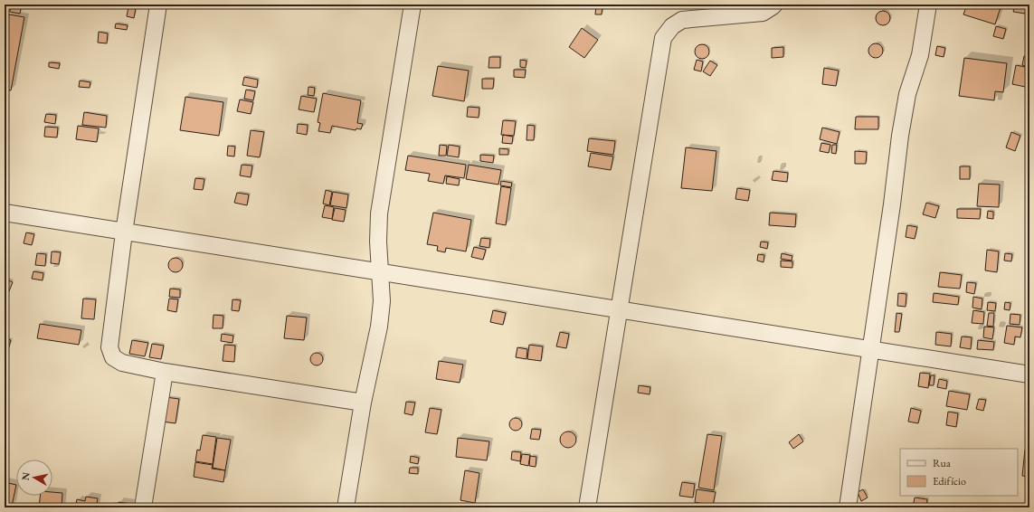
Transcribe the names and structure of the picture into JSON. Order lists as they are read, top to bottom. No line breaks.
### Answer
{"legend":["Rua","Edifício"],"north":"left"}
